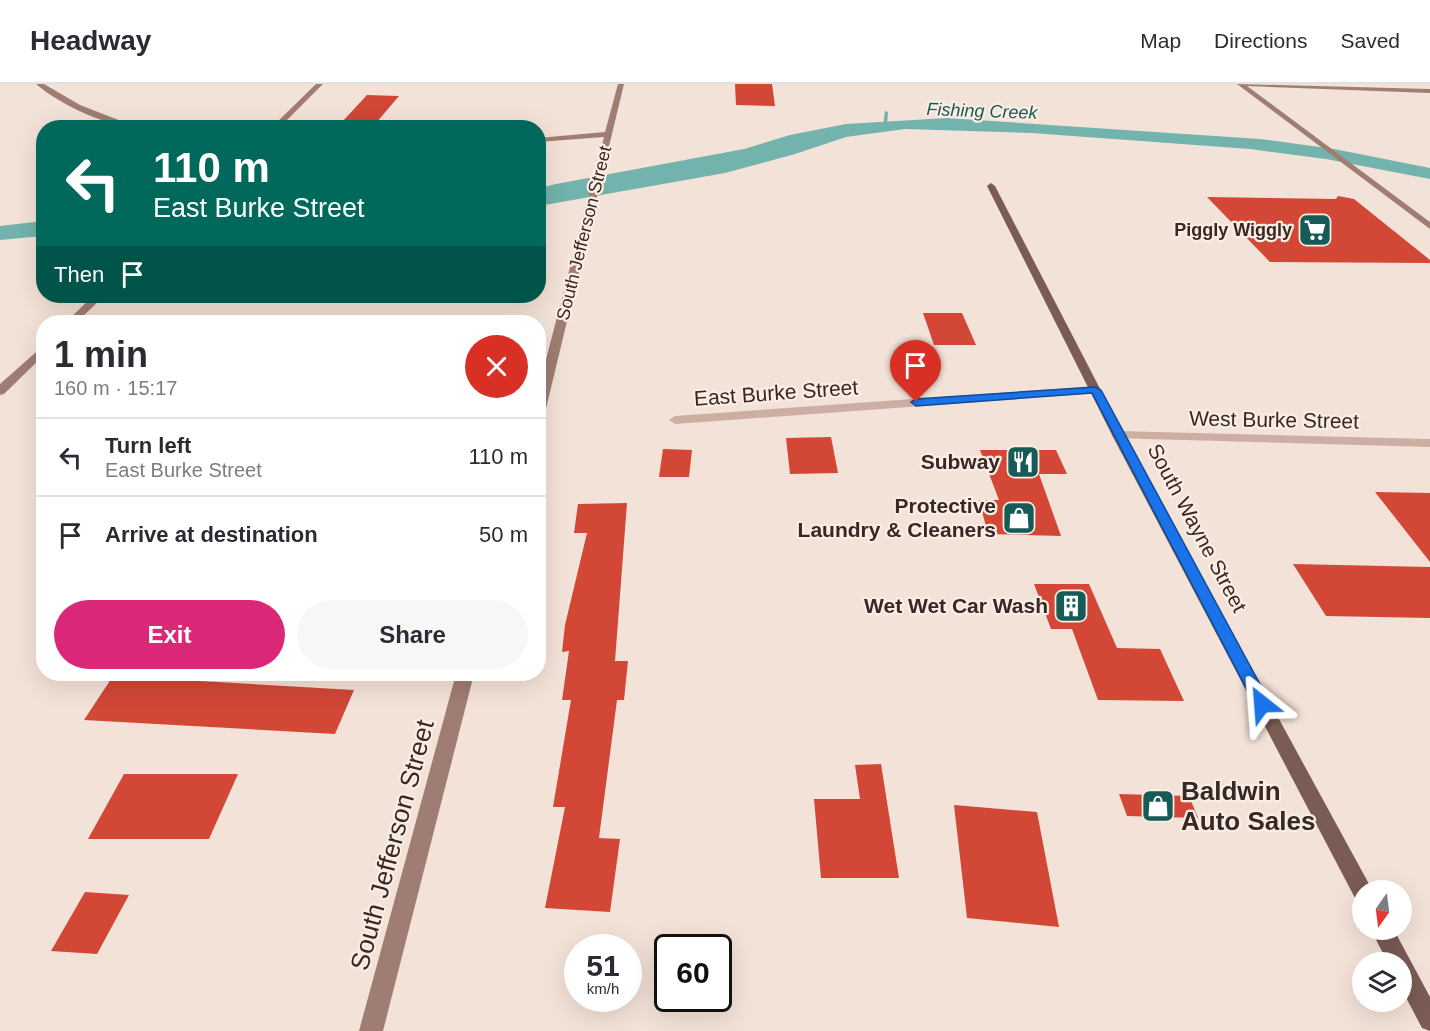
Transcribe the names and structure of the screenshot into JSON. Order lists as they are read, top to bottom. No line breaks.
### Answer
{"streets":{"main road":["South Wayne Street"],"street":["South Jefferson Street","East Burke Street","West Burke Street"]},"crossings":[["East Burke Street","South Wayne Street"],["West Burke Street","South Wayne Street"]],"water":["Fishing Creek"],"places":{"supermarket":["Piggly Wiggly"],"restaurant":["Subway"],"shop":["Protective Laundry & Cleaners","Baldwin Auto Sales"],"building":["Wet Wet Car Wash"]},"north":"bottom","page":{"header":"Headway","nav":["Map","Directions","Saved"],"turn":["110 m","East Burke Street"],"then":"Then","heading":["1 min","160 m · 15:17"],"list":[{"name":"Turn left","note":"East Burke Street","value":"110 m"},{"name":"Arrive at destination","value":"50 m"}],"buttons":["Exit","Share"],"speed":"51 km/h","limit":"60"}}
